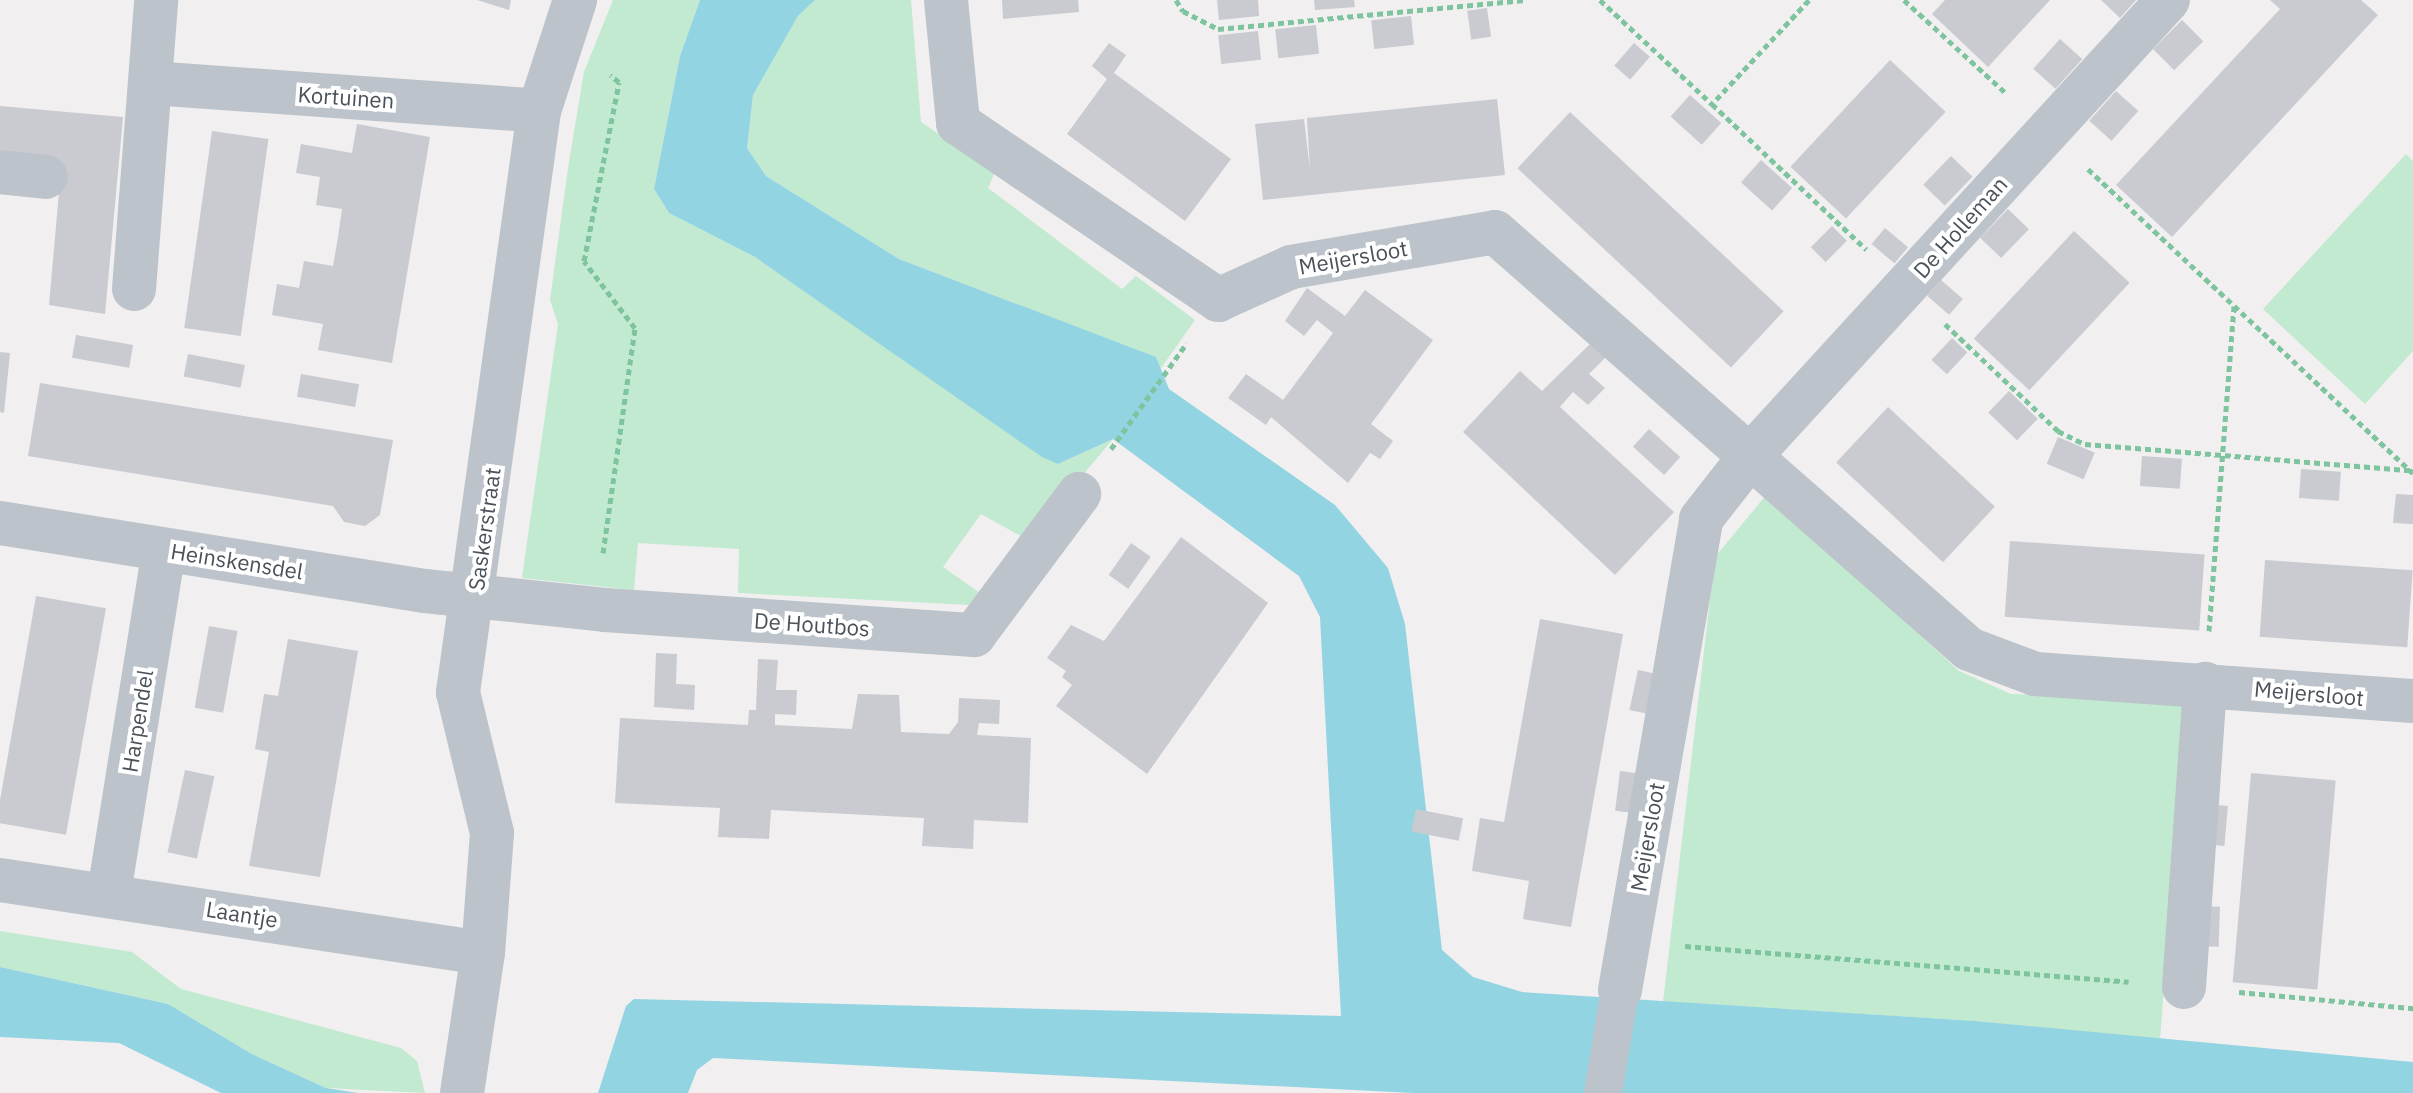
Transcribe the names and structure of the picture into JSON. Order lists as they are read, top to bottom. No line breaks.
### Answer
{"streets":{"street":["Kortuinen","De Holleman","Meijersloot","Saskerstraat","Heinskensdel","De Houtbos","Harpendel","Laantje"]},"crossings":[["Kortuinen","Saskerstraat"],["De Holleman","Meijersloot"],["Saskerstraat","Heinskensdel"],["Saskerstraat","De Houtbos"],["Saskerstraat","Laantje"],["Heinskensdel","De Houtbos"],["Heinskensdel","Harpendel"],["Harpendel","Laantje"]]}
